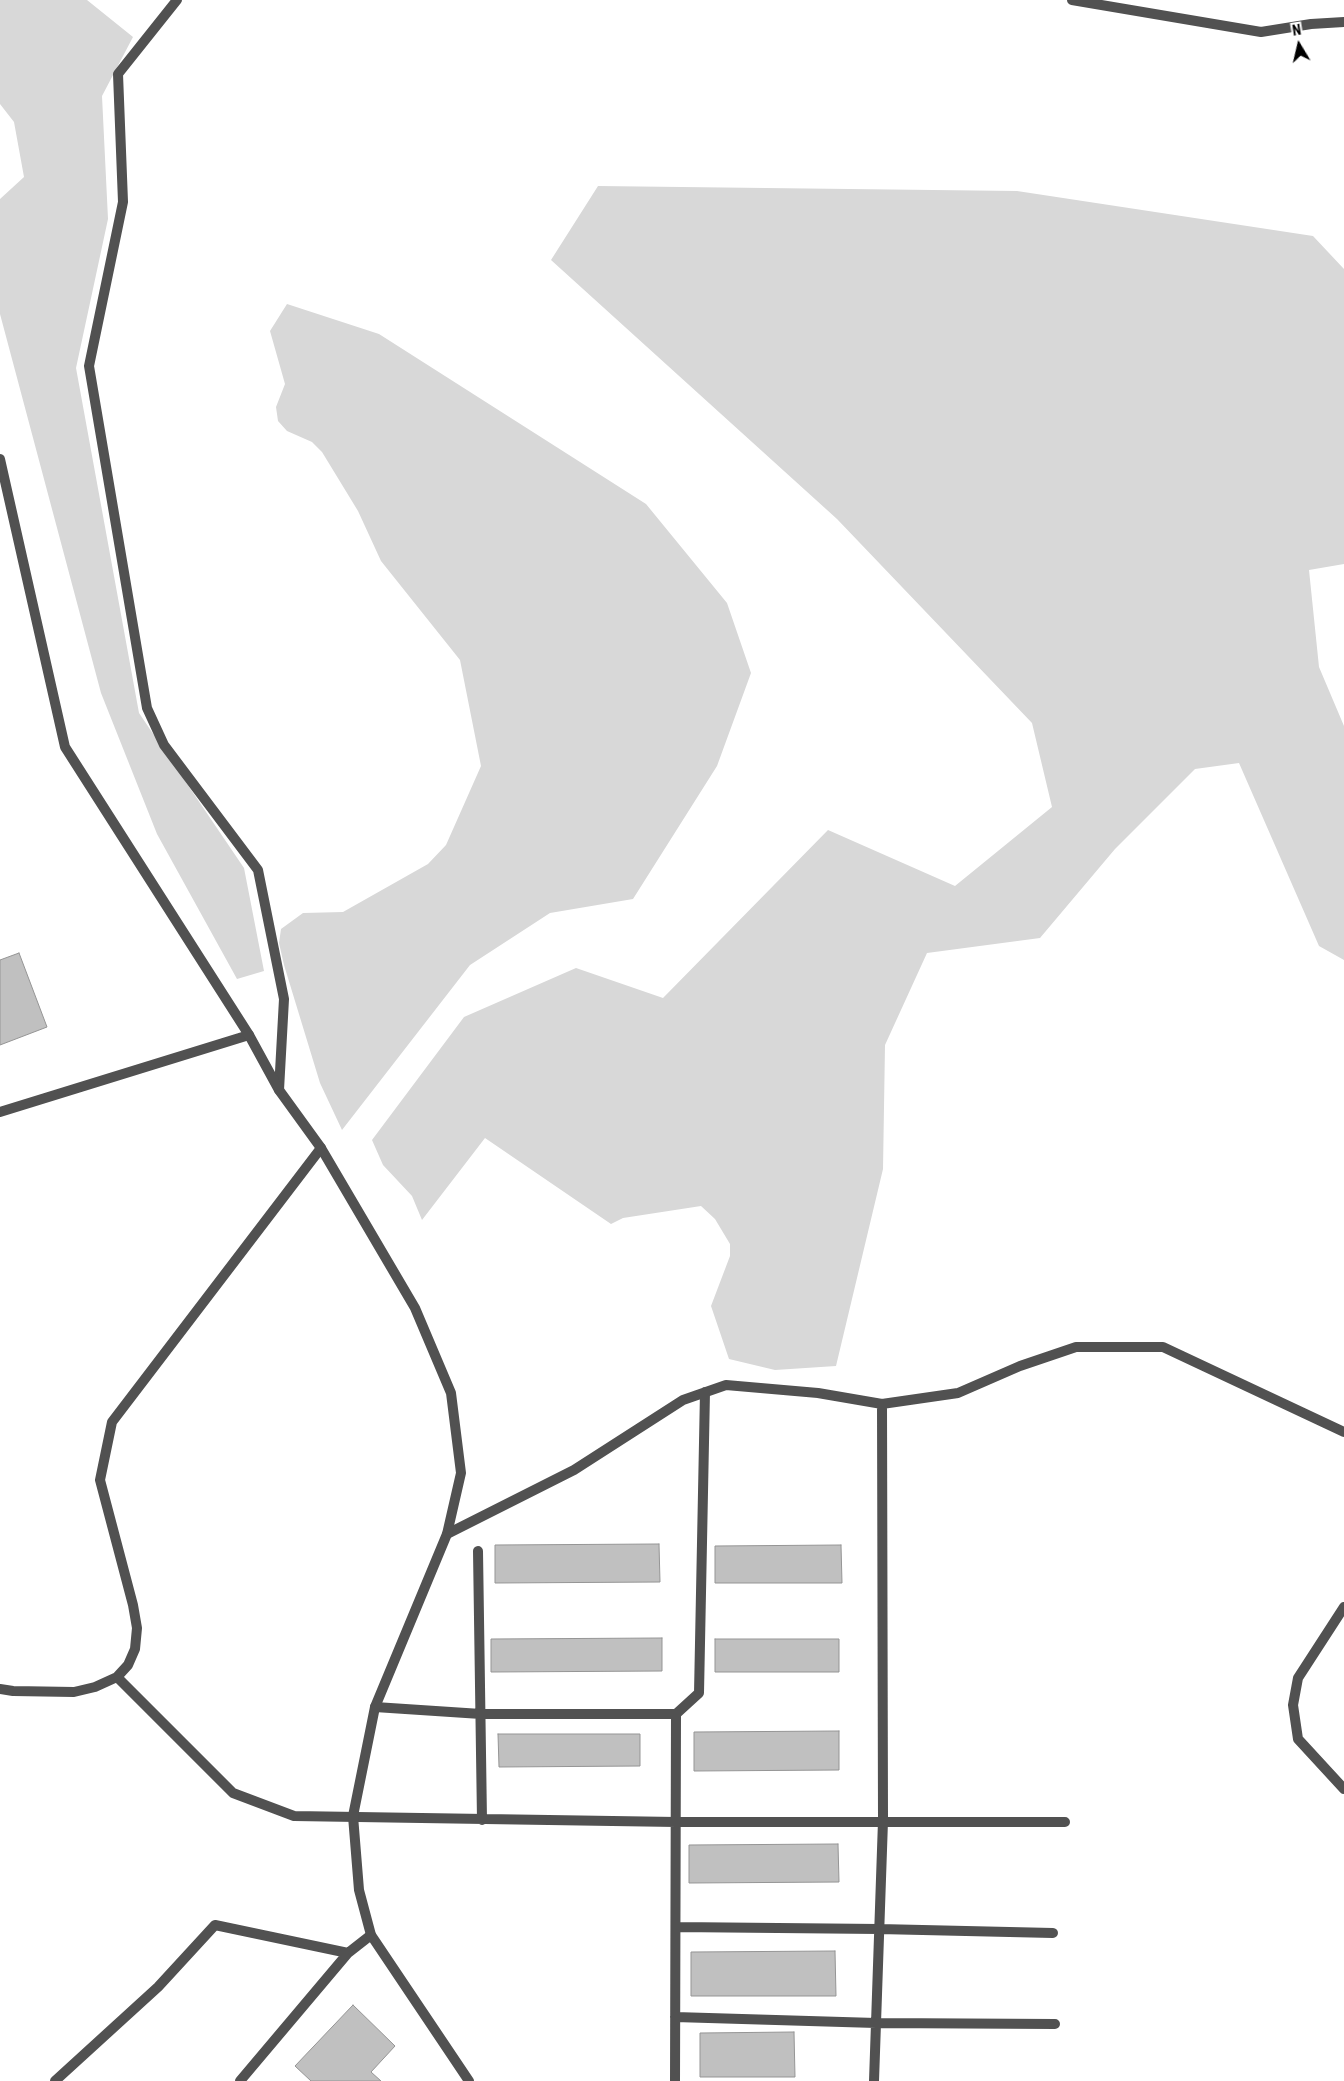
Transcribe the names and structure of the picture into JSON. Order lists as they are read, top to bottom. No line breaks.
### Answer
{"north":"top"}
